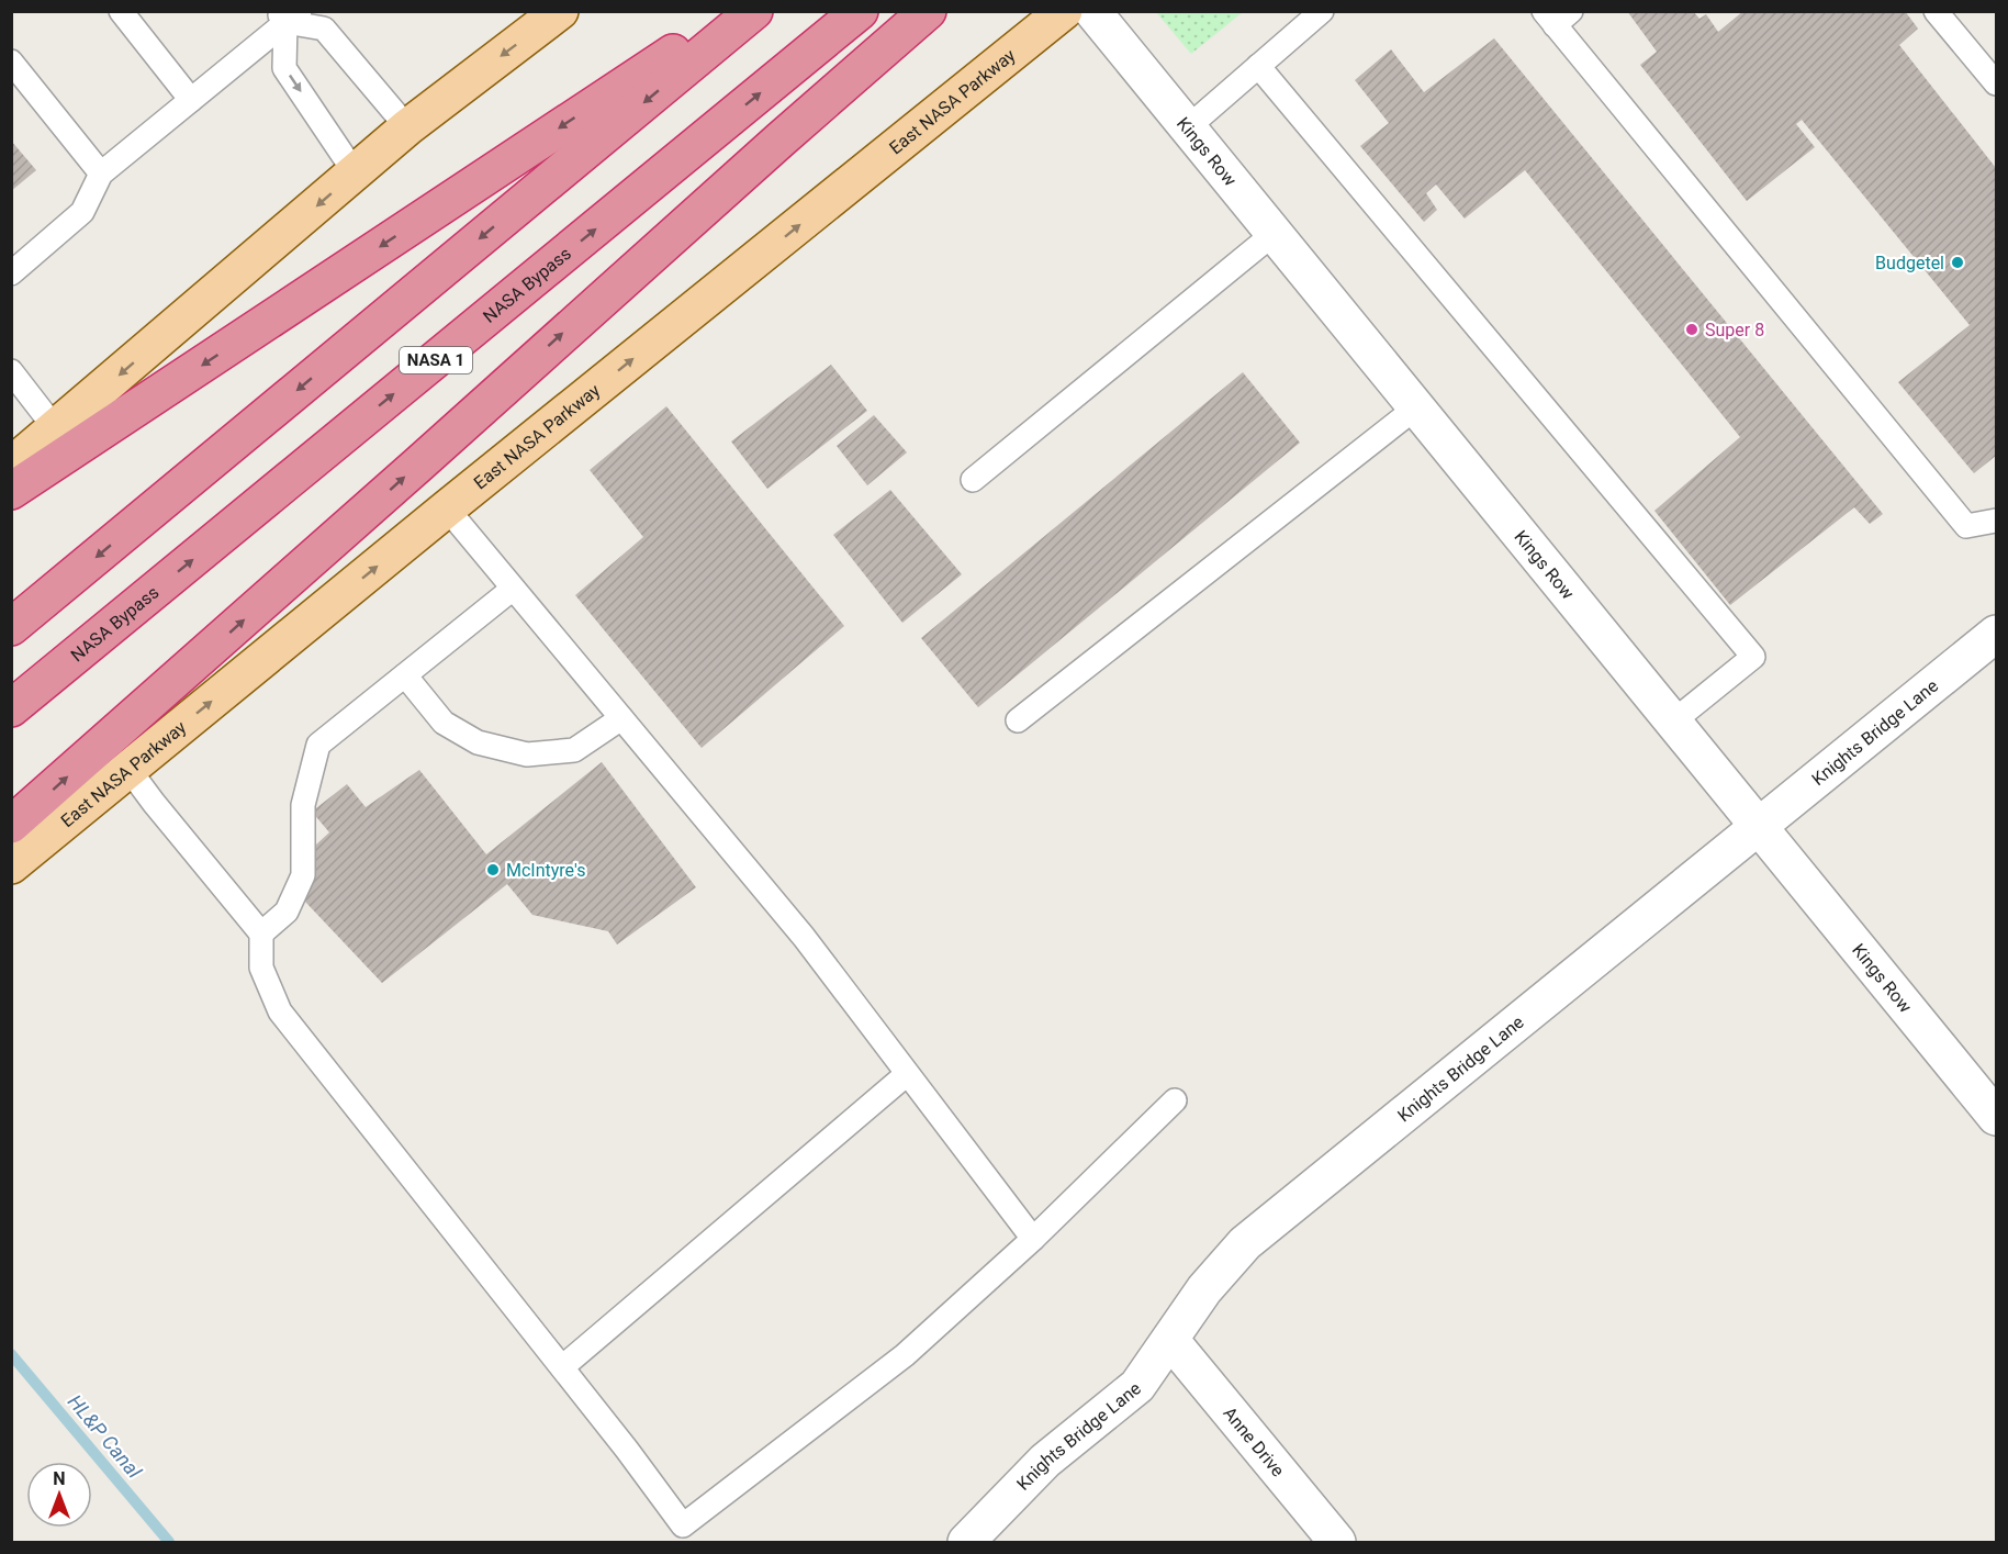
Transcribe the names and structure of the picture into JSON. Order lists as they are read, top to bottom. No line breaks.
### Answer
{"streets":{"highway":["NASA Bypass","NASA 1"],"main road":["East NASA Parkway"],"street":["Kings Row","Knights Bridge Lane","Anne Drive"]},"crossings":[["Kings Row","Knights Bridge Lane"],["Knights Bridge Lane","Anne Drive"]],"water":["HL&P Canal"],"places":["Budgetel","Super 8","McIntyre's"],"north":"top"}
